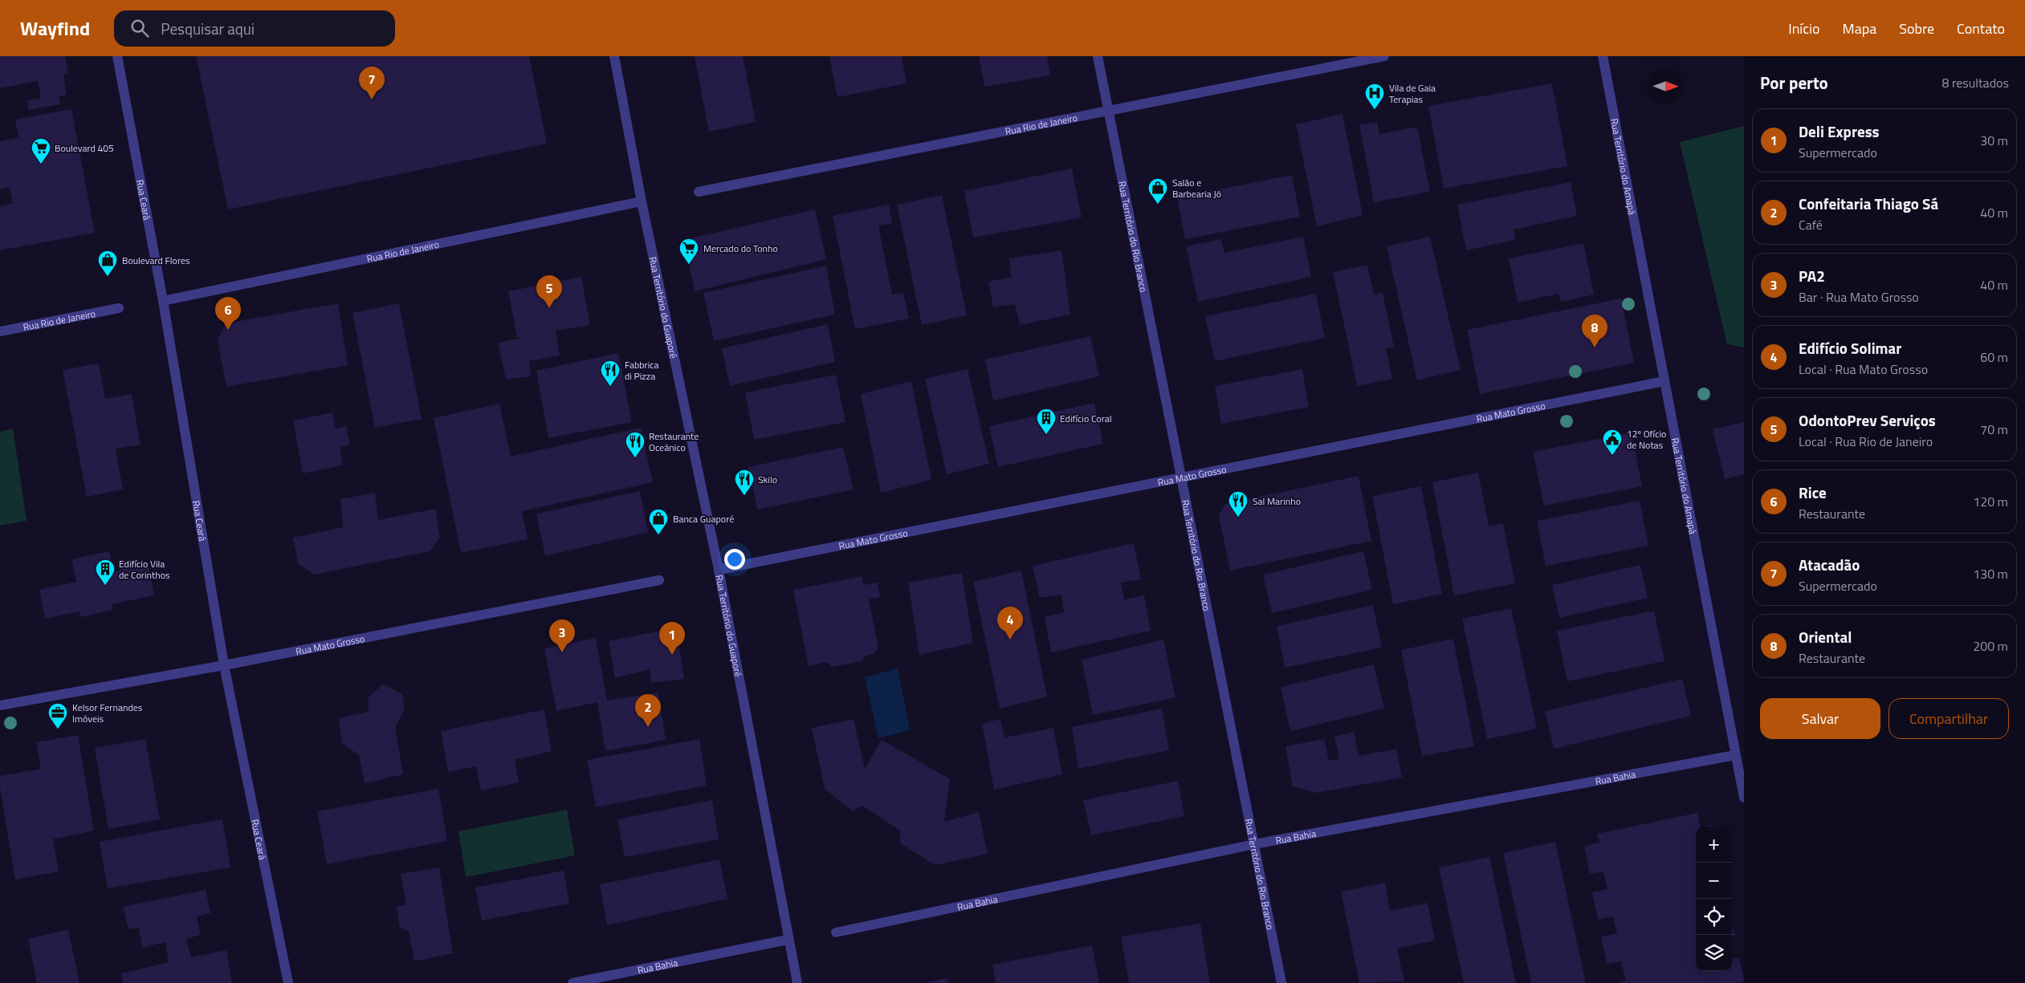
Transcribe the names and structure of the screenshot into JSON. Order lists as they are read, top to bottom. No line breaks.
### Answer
{"streets":{"street":["Rua Rio de Janeiro","Rua Território do Amapá","Rua Ceará","Rua Território do Rio Branco","Rua Território do Guaporé","Rua Mato Grosso","Rua Bahia"]},"crossings":[["Rua Rio de Janeiro","Rua Ceará"],["Rua Rio de Janeiro","Rua Território do Rio Branco"],["Rua Rio de Janeiro","Rua Território do Guaporé"],["Rua Território do Amapá","Rua Mato Grosso"],["Rua Território do Amapá","Rua Bahia"],["Rua Ceará","Rua Mato Grosso"],["Rua Território do Rio Branco","Rua Mato Grosso"],["Rua Território do Rio Branco","Rua Bahia"],["Rua Território do Guaporé","Rua Mato Grosso"],["Rua Território do Guaporé","Rua Bahia"]],"places":{"hospital":["Vila de Gaia Terapias"],"supermarket":["Boulevard 405","Mercado do Tonho"],"shop":["Salão e Barbearia Jô","Boulevard Flores","Banca Guaporé"],"restaurant":["Fabbrica di Pizza","Restaurante Oceânico","Skilo","Sal Marinho"],"building":["Edifício Coral","Edifício Vila de Corinthos"],"public building":["12º Ofício de Notas"],"office":["Kelsor Fernandes Imóveis"]},"north":"right","page":{"header":"Wayfind","search":"Pesquisar aqui","nav":["Início","Mapa","Sobre","Contato"],"heading":["Por perto","8 resultados"],"pins":["7","5","6","8","4","3","1","2"],"list":[{"mark":"1","name":"Deli Express","note":"Supermercado","value":"30 m"},{"mark":"2","name":"Confeitaria Thiago Sá","note":"Café","value":"40 m"},{"mark":"3","name":"PA2","note":"Bar · Rua Mato Grosso","value":"40 m"},{"mark":"4","name":"Edifício Solimar","note":"Local · Rua Mato Grosso","value":"60 m"},{"mark":"5","name":"OdontoPrev Serviços","note":"Local · Rua Rio de Janeiro","value":"70 m"},{"mark":"6","name":"Rice","note":"Restaurante","value":"120 m"},{"mark":"7","name":"Atacadão","note":"Supermercado","value":"130 m"},{"mark":"8","name":"Oriental","note":"Restaurante","value":"200 m"}],"buttons":["Salvar","Compartilhar"],"map_buttons":["+","−"]}}
